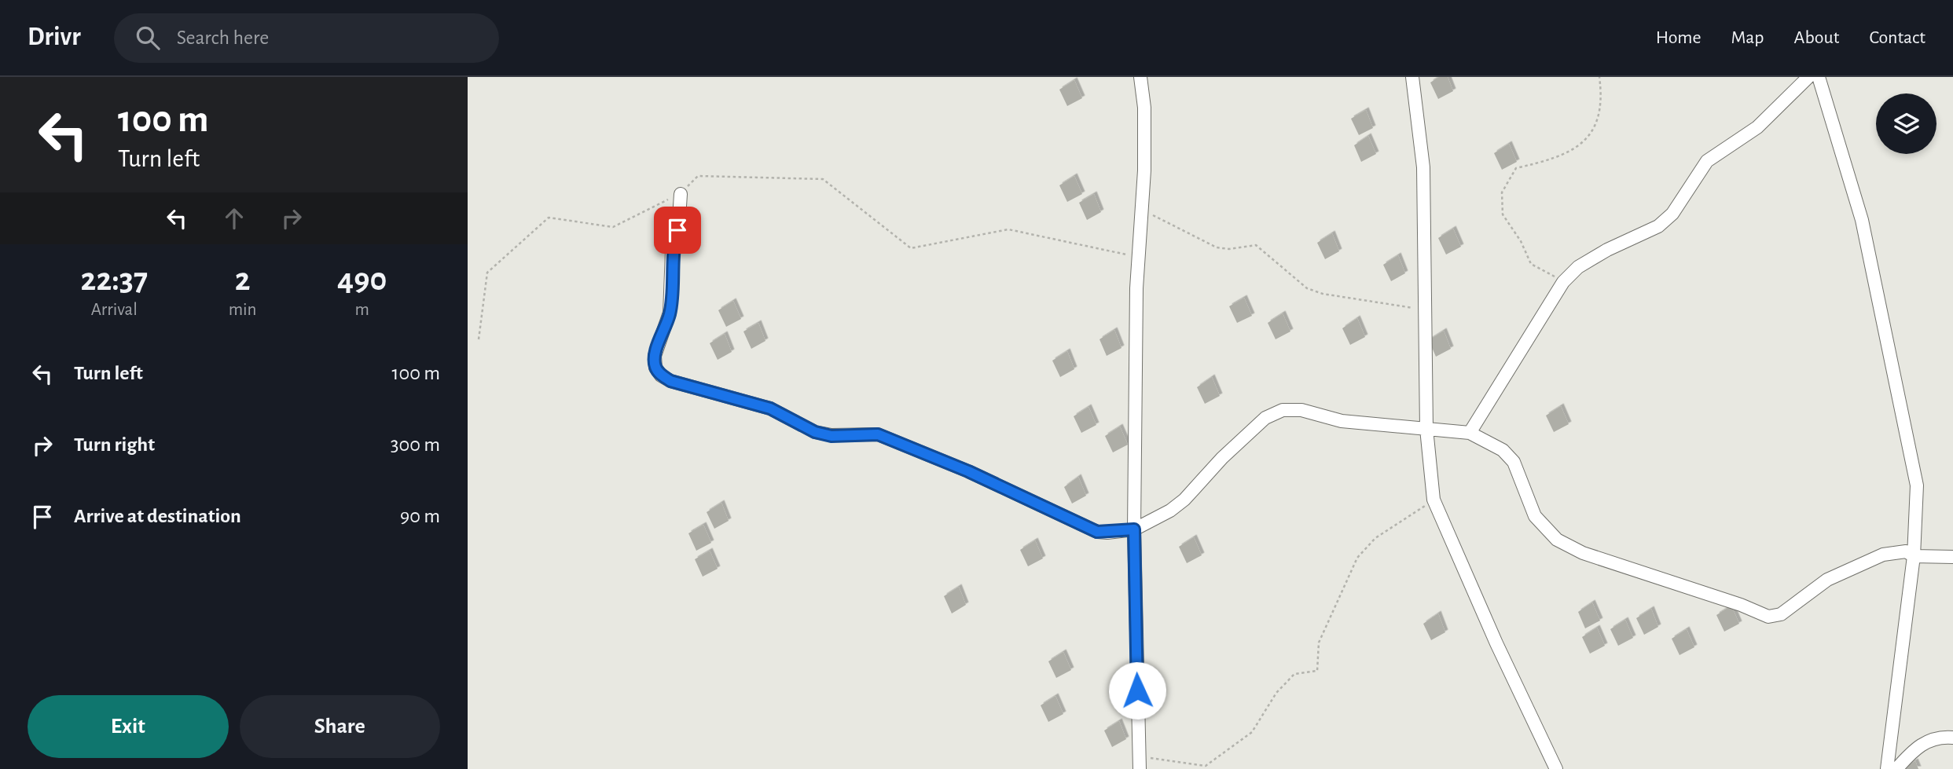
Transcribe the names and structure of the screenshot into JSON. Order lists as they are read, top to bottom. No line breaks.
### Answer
{"page":{"header":"Drivr","search":"Search here","nav":["Home","Map","About","Contact"],"turn":["100 m","Turn left"],"eta":["22:37","Arrival","2","min","490","m"],"list":[{"name":"Turn left","value":"100 m"},{"name":"Turn right","value":"300 m"},{"name":"Arrive at destination","value":"90 m"}],"buttons":["Exit","Share"]}}
